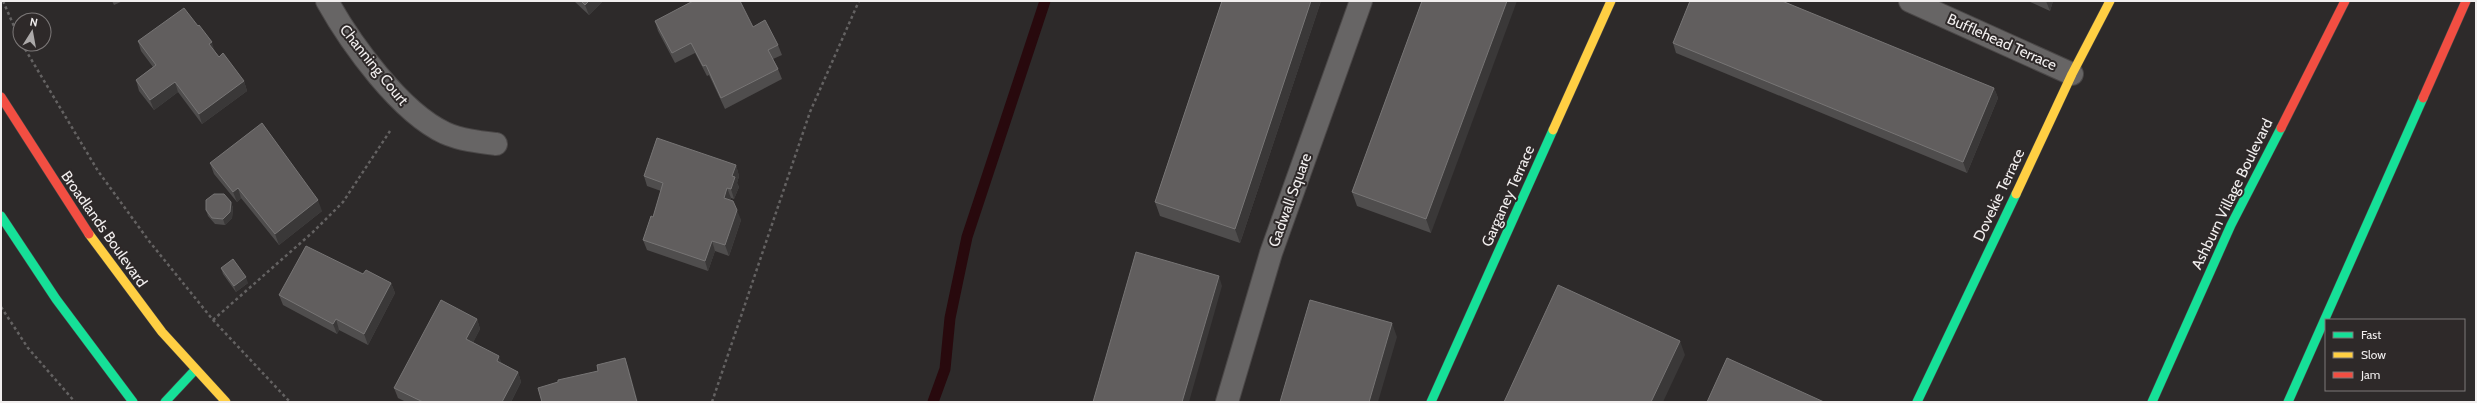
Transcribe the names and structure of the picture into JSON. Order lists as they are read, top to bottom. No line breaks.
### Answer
{"streets":{"main road":["Ashburn Village Boulevard","Dovekie Terrace","Garganey Terrace","Broadlands Boulevard"],"street":["Bufflehead Terrace","Channing Court","Gadwall Square"]},"crossings":[["Bufflehead Terrace","Dovekie Terrace"]],"legend":["Fast","Slow","Jam"],"north":"top"}
